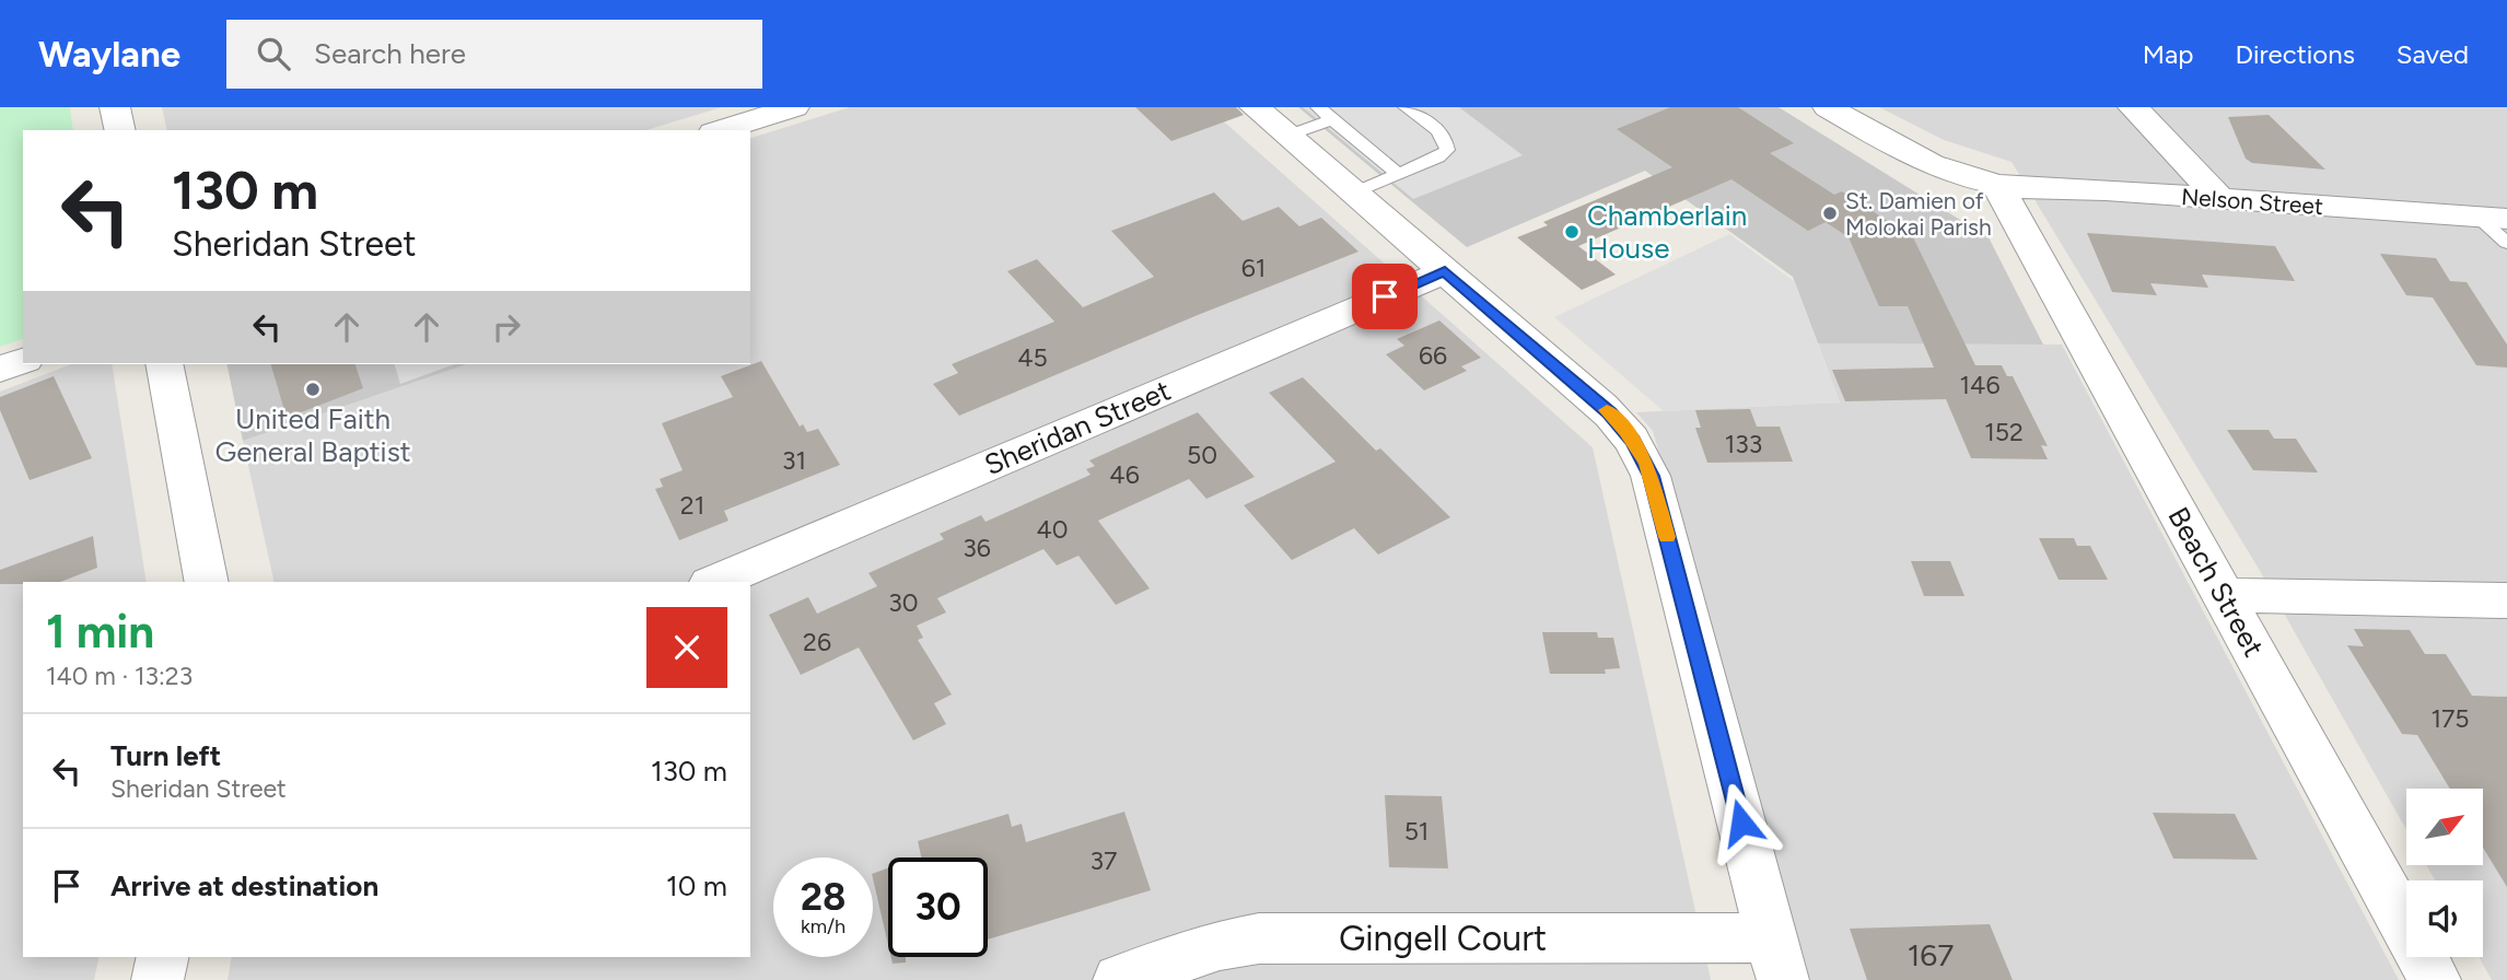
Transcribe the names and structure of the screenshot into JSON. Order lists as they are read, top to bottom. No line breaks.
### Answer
{"streets":{"street":["Nelson Street","Sheridan Street","Beach Street","Gingell Court"]},"crossings":[["Nelson Street","Beach Street"]],"places":["St. Damien of Molokai Parish","Chamberlain House","United Faith General Baptist"],"house_numbers":["61","66","45","146","152","133","50","31","46","21","40","36","30","26","175","51","37","167"],"north":"top right","page":{"header":"Waylane","search":"Search here","nav":["Map","Directions","Saved"],"turn":["130 m","Sheridan Street"],"heading":["1 min","140 m · 13:23"],"list":[{"name":"Turn left","note":"Sheridan Street","value":"130 m"},{"name":"Arrive at destination","value":"10 m"}],"speed":"28 km/h","limit":"30"}}
